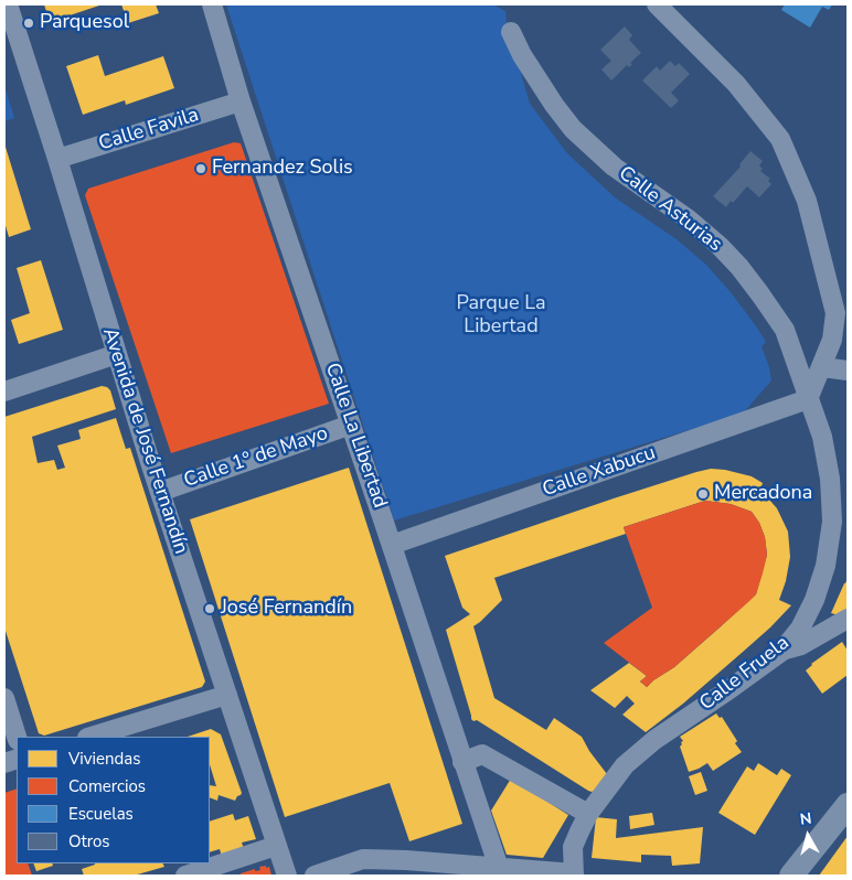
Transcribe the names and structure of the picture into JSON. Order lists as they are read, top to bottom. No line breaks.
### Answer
{"streets":{"street":["Calle Favila","Calle Asturias","Calle La Libertad","Avenida de José Fernandín","Calle 1º de Mayo","Calle Xabucu","Calle Fruela"]},"crossings":[["Calle Favila","Calle La Libertad"],["Calle Favila","Avenida de José Fernandín"],["Calle Asturias","Calle Xabucu"],["Calle Asturias","Calle Fruela"],["Calle La Libertad","Calle 1º de Mayo"],["Calle La Libertad","Calle Xabucu"],["Avenida de José Fernandín","Calle 1º de Mayo"],["Calle Xabucu","Calle Fruela"]],"parks":["Parque La Libertad"],"places":["Parquesol","Fernandez Solis","Mercadona","José Fernandín"],"legend":["Viviendas","Comercios","Escuelas","Otros"],"north":"top"}
